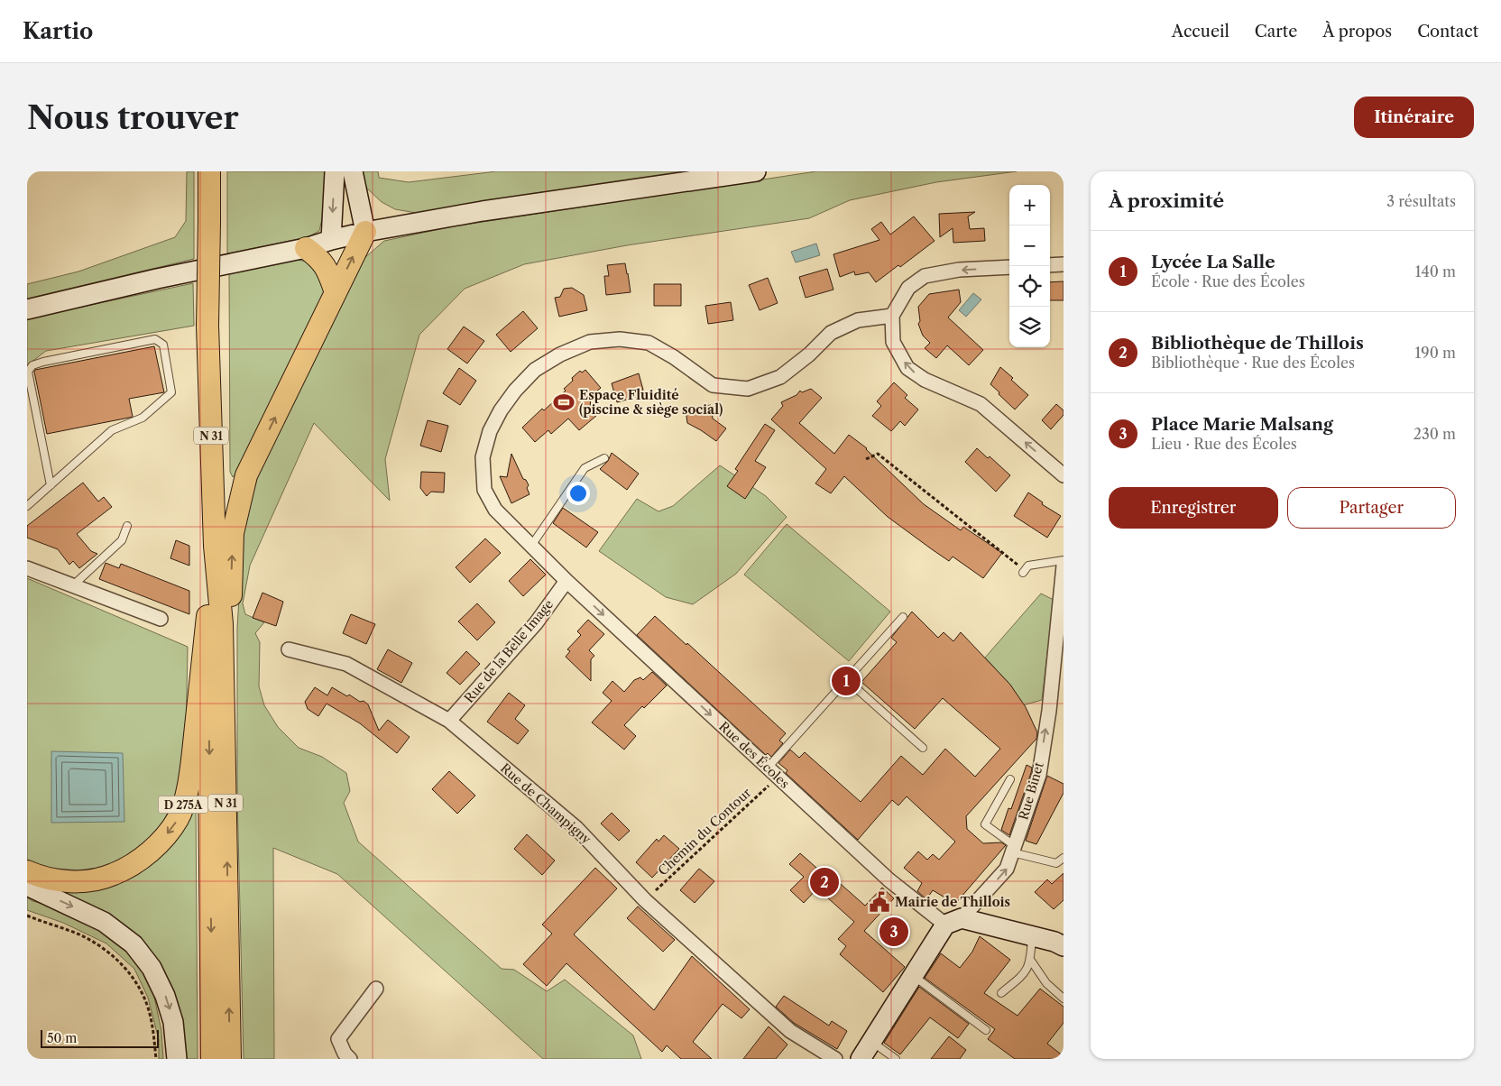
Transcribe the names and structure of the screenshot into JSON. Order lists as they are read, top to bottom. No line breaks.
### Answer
{"streets":{"main road":["N 31","D 275A"],"street":["Rue de la Belle Image","Rue des Écoles","Rue Binet","Rue de Champigny"],"path":["Chemin du Contour"]},"crossings":[["N 31","D 275A"],["Rue de la Belle Image","Rue des Écoles"],["Rue de la Belle Image","Rue de Champigny"],["Rue des Écoles","Rue Binet"],["Rue des Écoles","Chemin du Contour"],["Rue de Champigny","Chemin du Contour"]],"one_way":["Rue Binet"],"places":{"sports":["Espace Fluidité (piscine & siège social)"],"public building":["Mairie de Thillois"]},"scale_bar":"50 m","page":{"header":"Kartio","nav":["Accueil","Carte","À propos","Contact"],"buttons":["Itinéraire",["Enregistrer","Partager"]],"title":"Nous trouver","heading":["À proximité","3 résultats"],"map_buttons":["+","−"],"list":[{"mark":"1","name":"Lycée La Salle","note":"École · Rue des Écoles","value":"140 m"},{"mark":"2","name":"Bibliothèque de Thillois","note":"Bibliothèque · Rue des Écoles","value":"190 m"},{"mark":"3","name":"Place Marie Malsang","note":"Lieu · Rue des Écoles","value":"230 m"}],"pins":["1","2","3"],"scale":"50 m"}}
